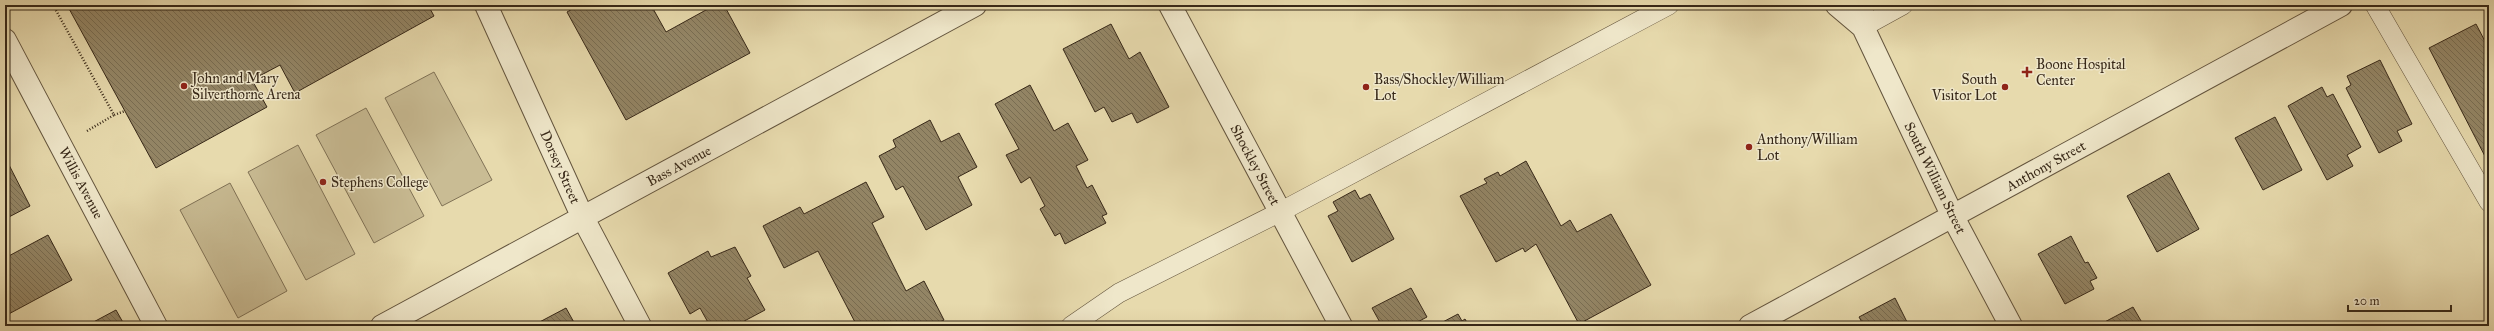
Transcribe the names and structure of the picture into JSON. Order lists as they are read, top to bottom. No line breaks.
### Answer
{"streets":{"street":["Shockley Street","Bass Avenue","Anthony Street","Dorsey Street","South William Street","Willis Avenue"]},"crossings":[["Bass Avenue","Dorsey Street"],["Anthony Street","South William Street"]],"places":{"health":["Boone Hospital Center"],"other":["John and Mary Silverthorne Arena","Bass/Shockley/William Lot","South Visitor Lot","Anthony/William Lot","Stephens College"]},"scale_bar":"20 m"}
